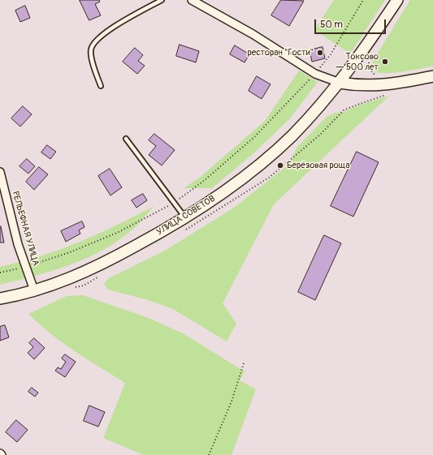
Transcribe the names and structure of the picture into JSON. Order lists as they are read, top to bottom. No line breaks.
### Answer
{"streets":{"main road":["УЛИЦА СОВЕТОВ"],"street":["РЕЛЬЕФНАЯ УЛИЦА"]},"crossings":[["УЛИЦА СОВЕТОВ","РЕЛЬЕФНАЯ УЛИЦА"]],"places":["ресторан \"Гости\"","Токсово — 500 лет","Берёзовая роща"],"scale_bar":"50 m"}
